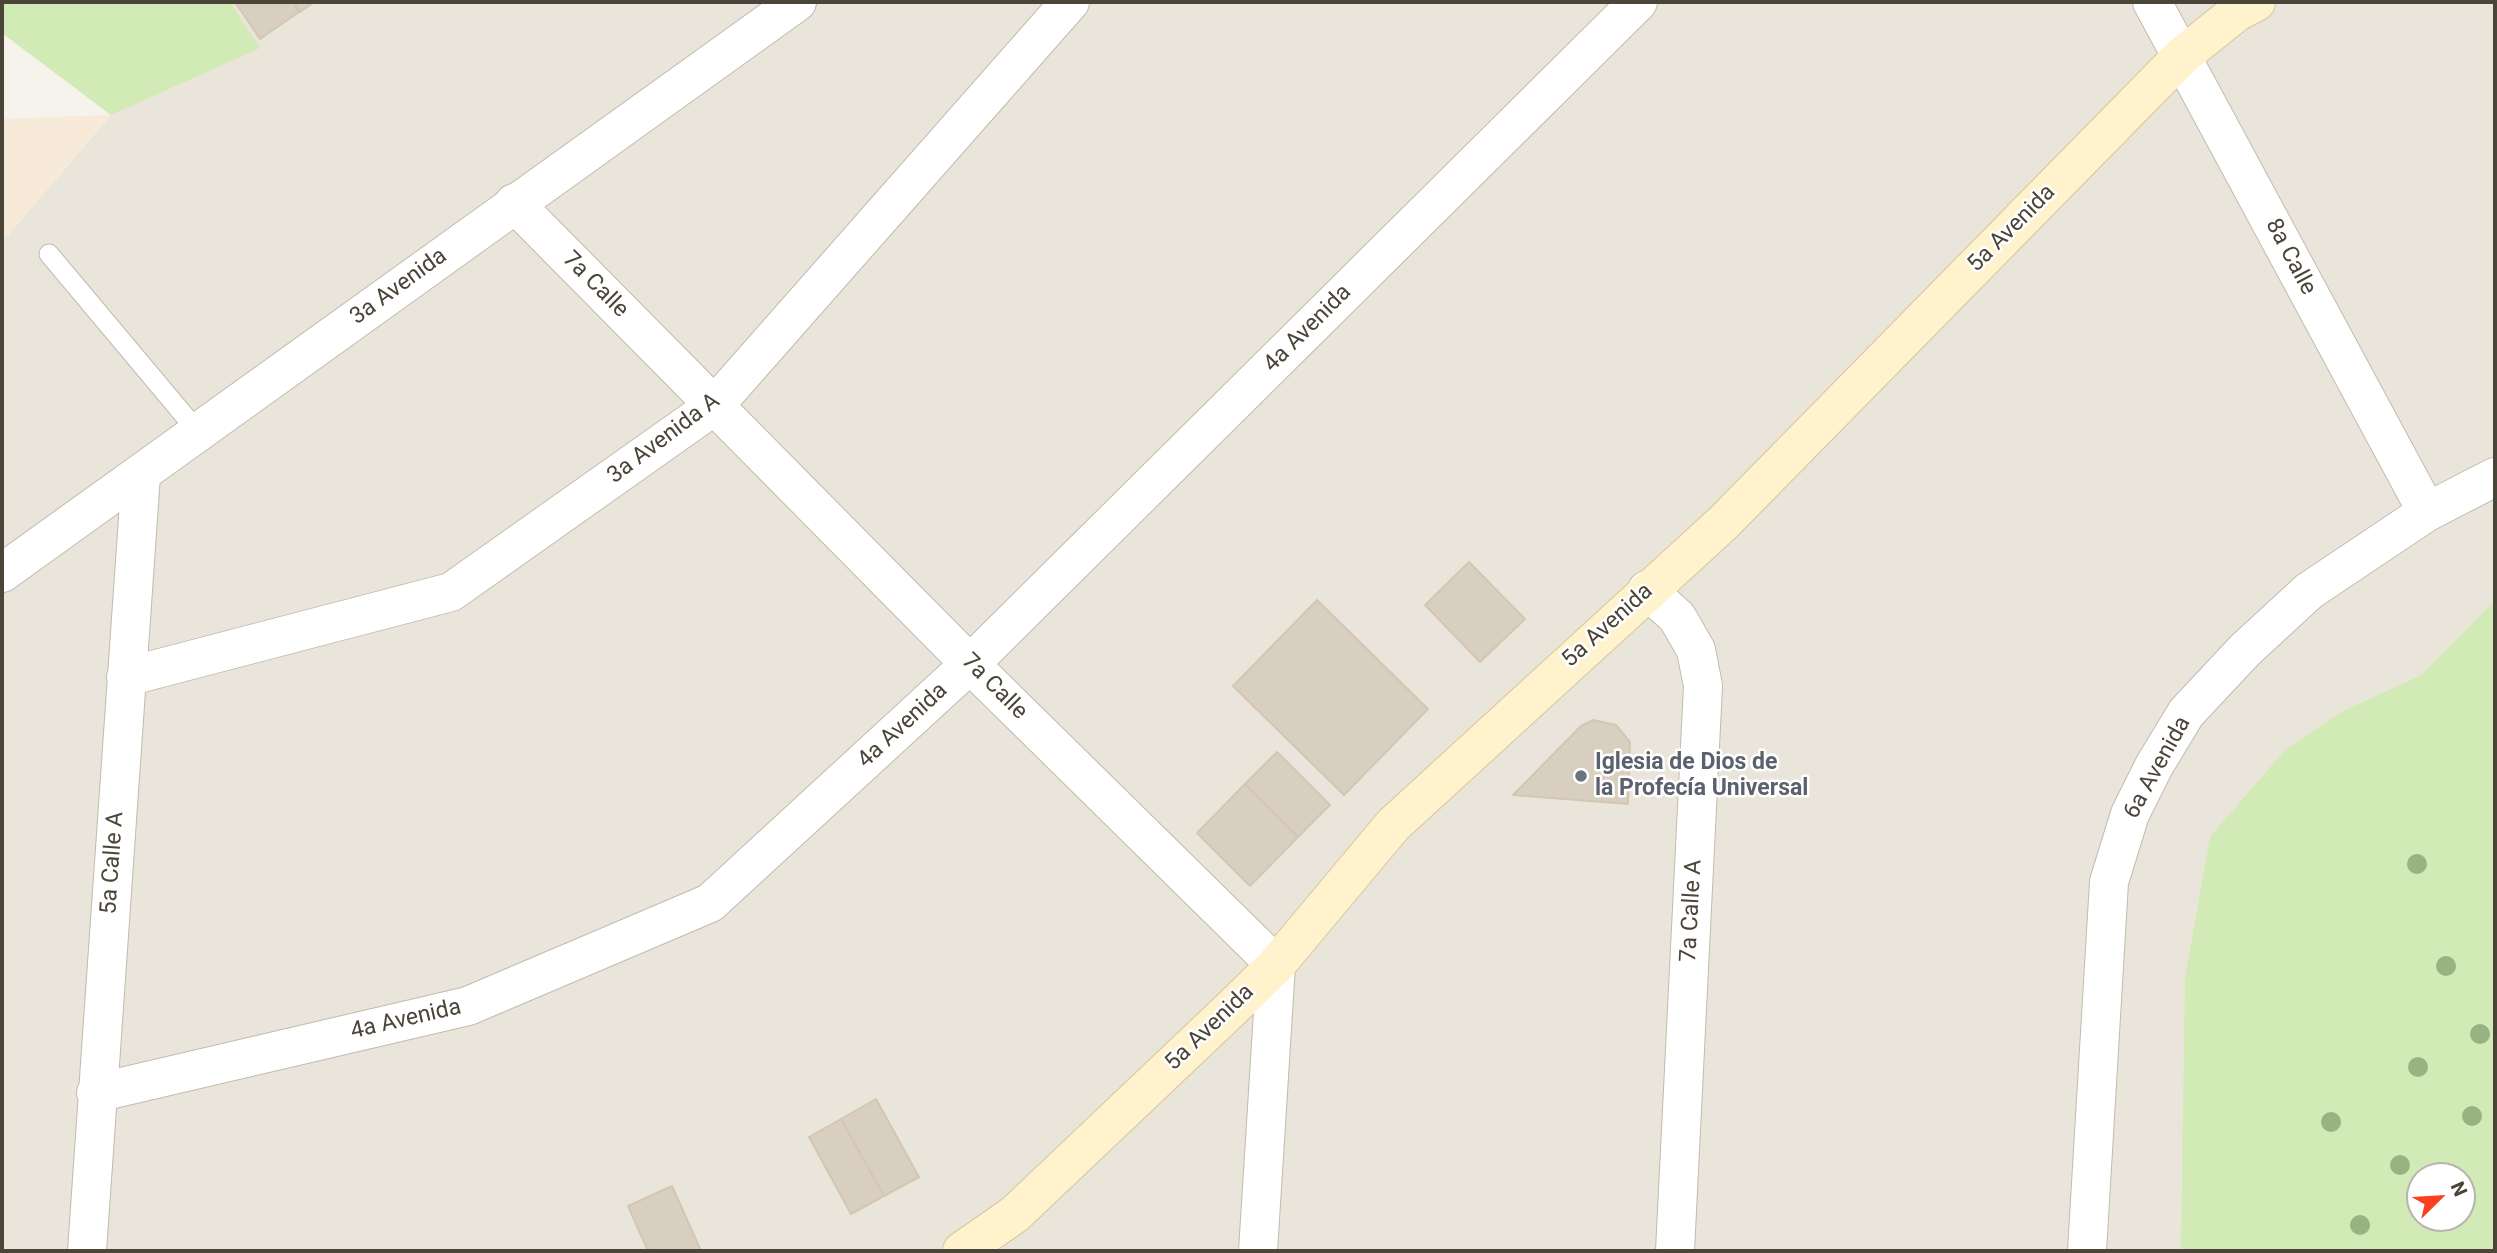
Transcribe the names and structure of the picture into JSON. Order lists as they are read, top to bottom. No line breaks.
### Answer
{"streets":{"main road":["5a Avenida"],"street":["8a Calle","7a Calle","3a Avenida","4a Avenida","3a Avenida A","6a Avenida","5a Calle A","7a Calle A"]},"crossings":[["5a Avenida","8a Calle"],["5a Avenida","7a Calle"],["5a Avenida","7a Calle A"],["8a Calle","6a Avenida"],["7a Calle","3a Avenida"],["7a Calle","4a Avenida"],["7a Calle","3a Avenida A"],["3a Avenida","5a Calle A"],["4a Avenida","5a Calle A"],["3a Avenida A","5a Calle A"]],"places":["Iglesia de Dios de la Profecía Universal"],"north":"top right"}
